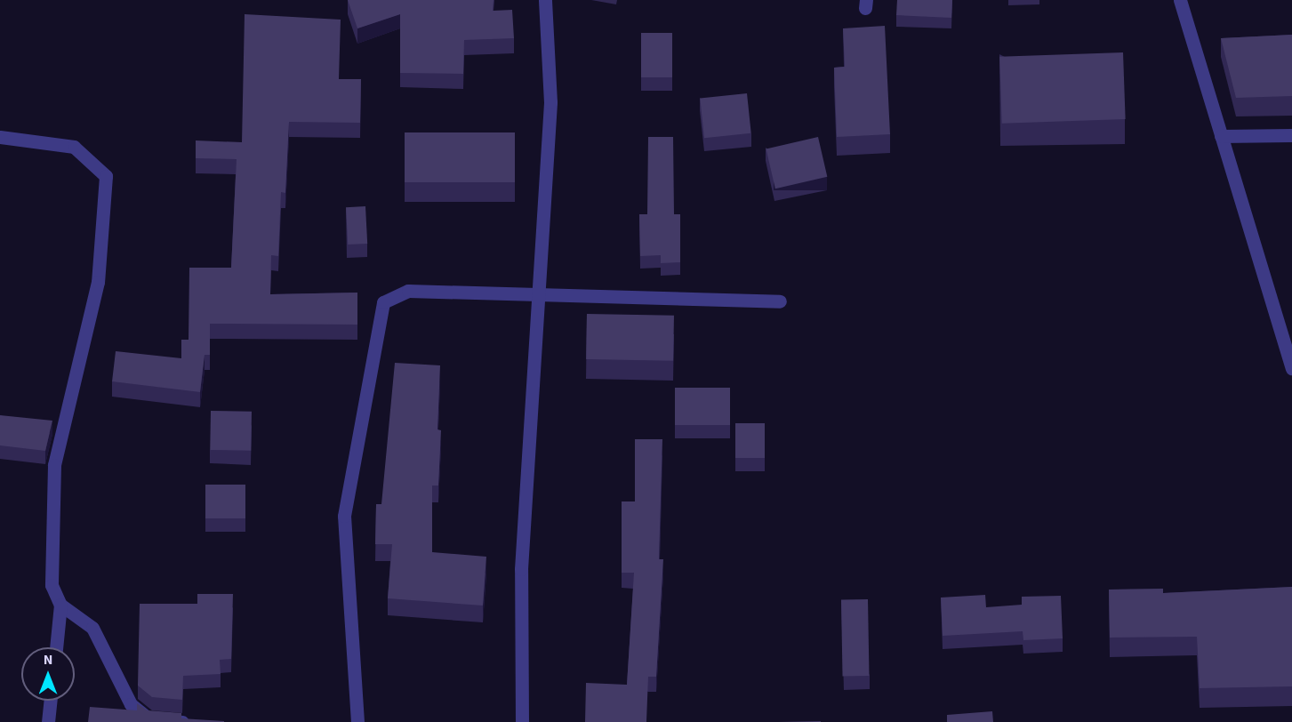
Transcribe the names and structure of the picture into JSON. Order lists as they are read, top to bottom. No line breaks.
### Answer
{"north":"top"}
